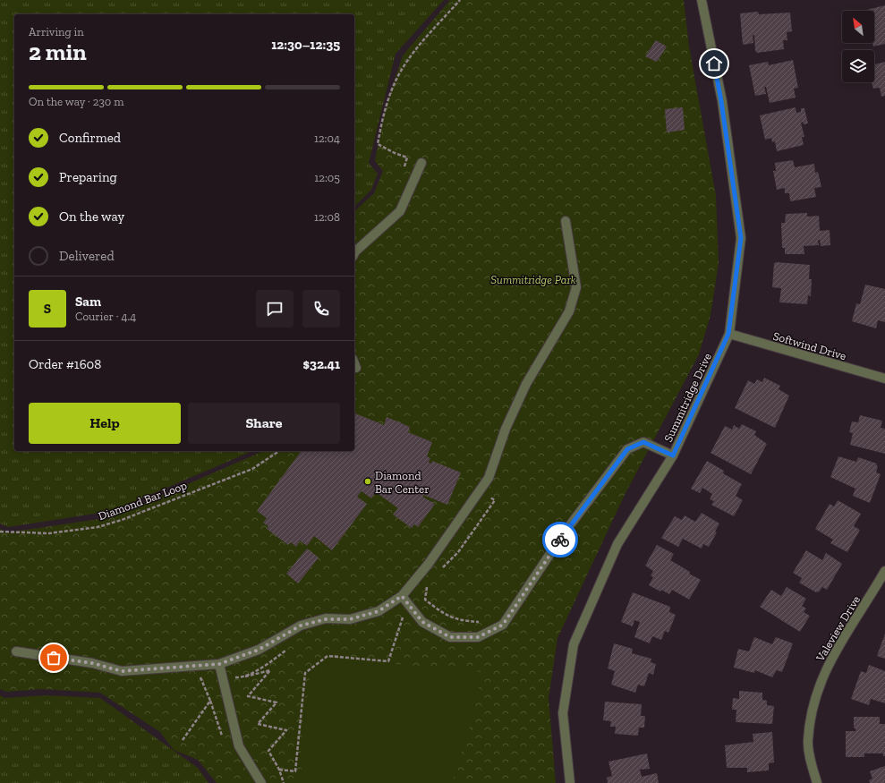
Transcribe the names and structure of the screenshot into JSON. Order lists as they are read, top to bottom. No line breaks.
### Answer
{"streets":{"street":["Softwind Drive","Summitridge Drive","Valeview Drive"],"path":["Diamond Bar Loop"]},"crossings":[["Softwind Drive","Summitridge Drive"]],"parks":["Summitridge Park"],"places":["Diamond Bar Center"],"north":"top left","page":{"heading":["2 min","Arriving in","12:30–12:35"],"panel":["Sam","Courier · 4.4","Order #1608","$32.41"],"bar":"On the way · 230 m","list":[["Confirmed","12:04"],["Preparing","12:05"],["On the way","12:08"],"Delivered"],"round":"S","buttons":["Help","Share"]}}
